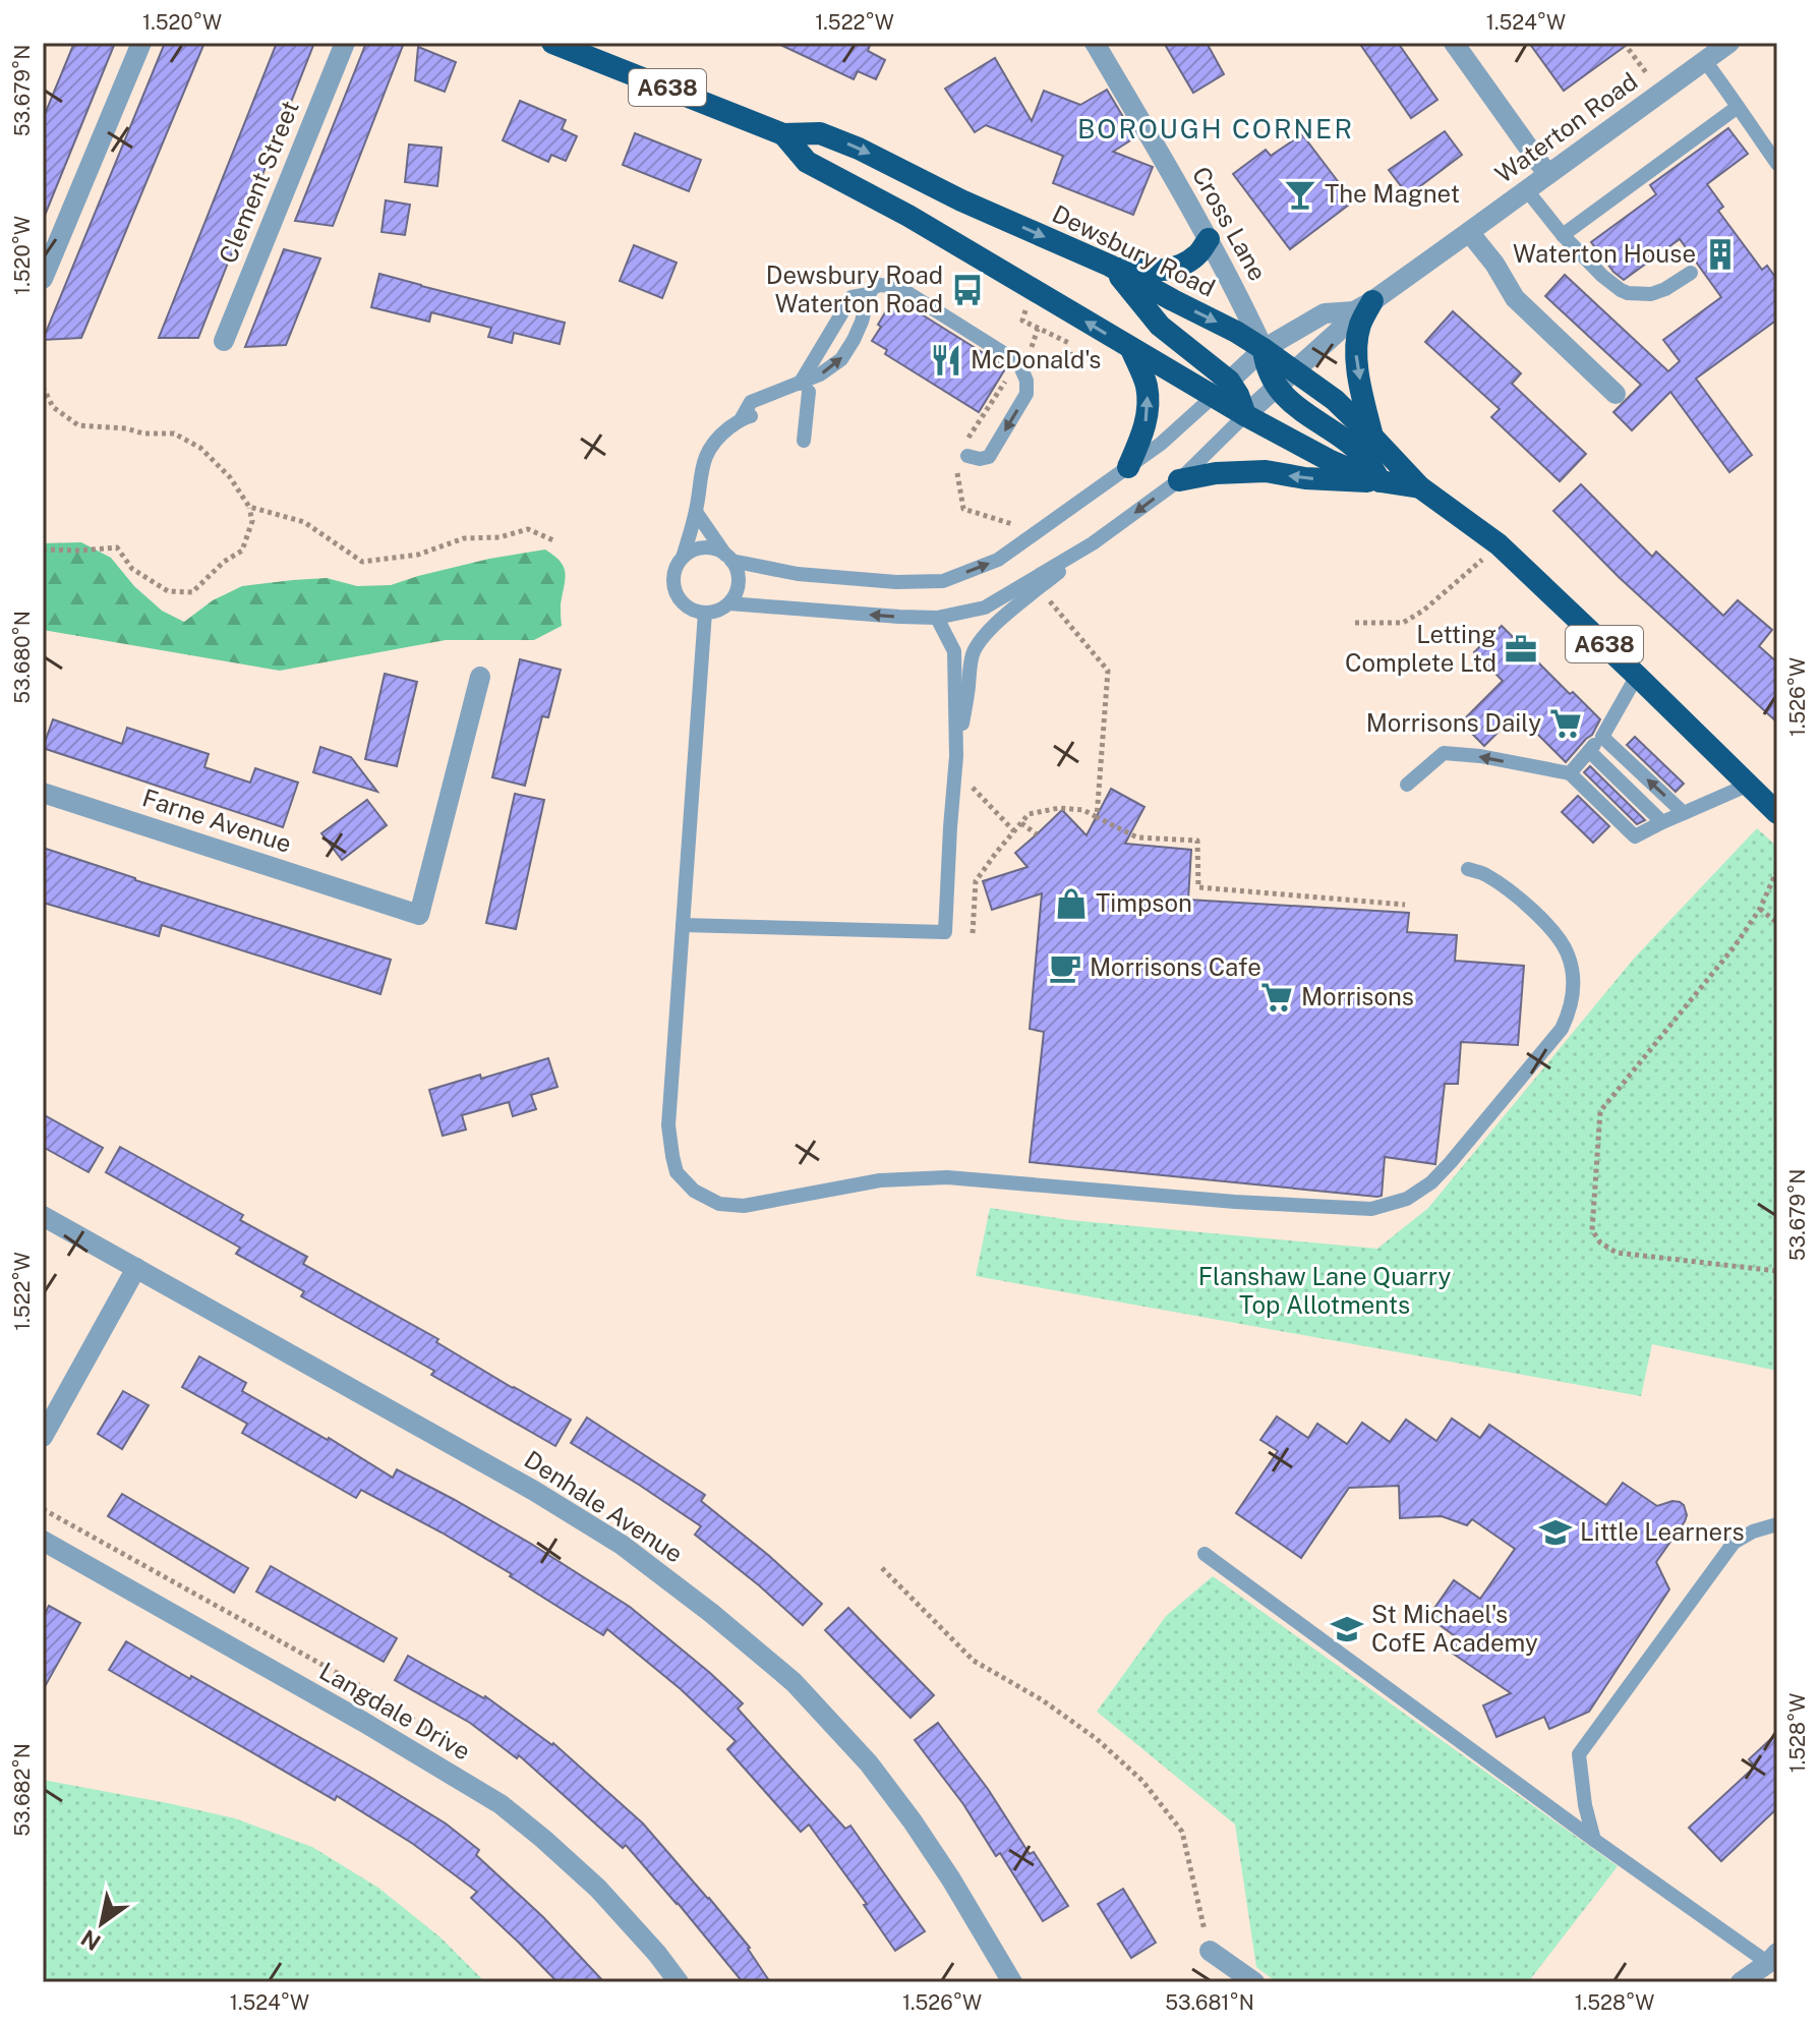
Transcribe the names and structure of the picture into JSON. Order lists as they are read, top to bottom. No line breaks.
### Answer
{"streets":{"highway":["A638","Dewsbury Road"],"street":["Waterton Road","Clement Street","Cross Lane","Farne Avenue","Denhale Avenue","Langdale Drive"]},"crossings":[["Waterton Road","Cross Lane"],["Waterton Road","Dewsbury Road"],["Cross Lane","Dewsbury Road"]],"districts":["BOROUGH CORNER"],"parks":["Flanshaw Lane Quarry Top Allotments"],"places":{"bar":["The Magnet"],"building":["Waterton House"],"bus stop":["Dewsbury Road Waterton Road"],"restaurant":["McDonald's"],"office":["Letting Complete Ltd"],"supermarket":["Morrisons Daily","Morrisons"],"shop":["Timpson"],"cafe":["Morrisons Cafe"],"school or university":["Little Learners","St Michael's CofE Academy"]},"north":"bottom left","coordinates":["1.520°W","1.522°W","1.524°W","53.679°N","53.680°N","1.526°W","1.528°W","53.682°N","53.681°N"]}
